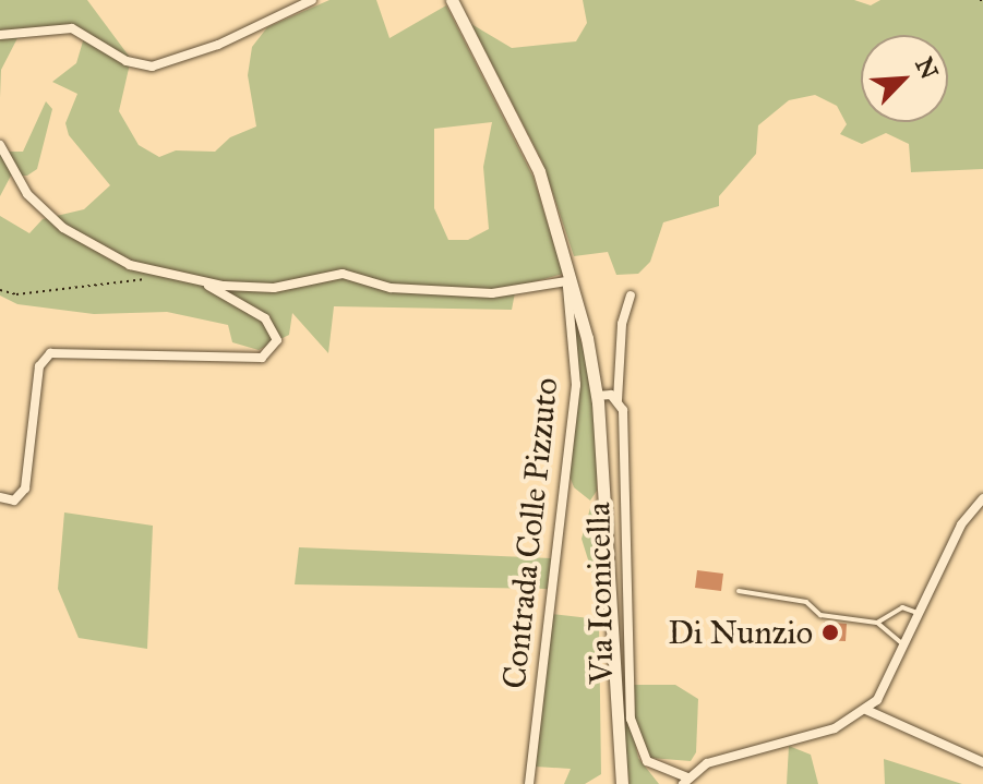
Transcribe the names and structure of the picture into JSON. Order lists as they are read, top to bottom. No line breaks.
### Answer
{"streets":{"street":["Contrada Colle Pizzuto","Via Iconicella"]},"places":["Di Nunzio"],"north":"top right"}
